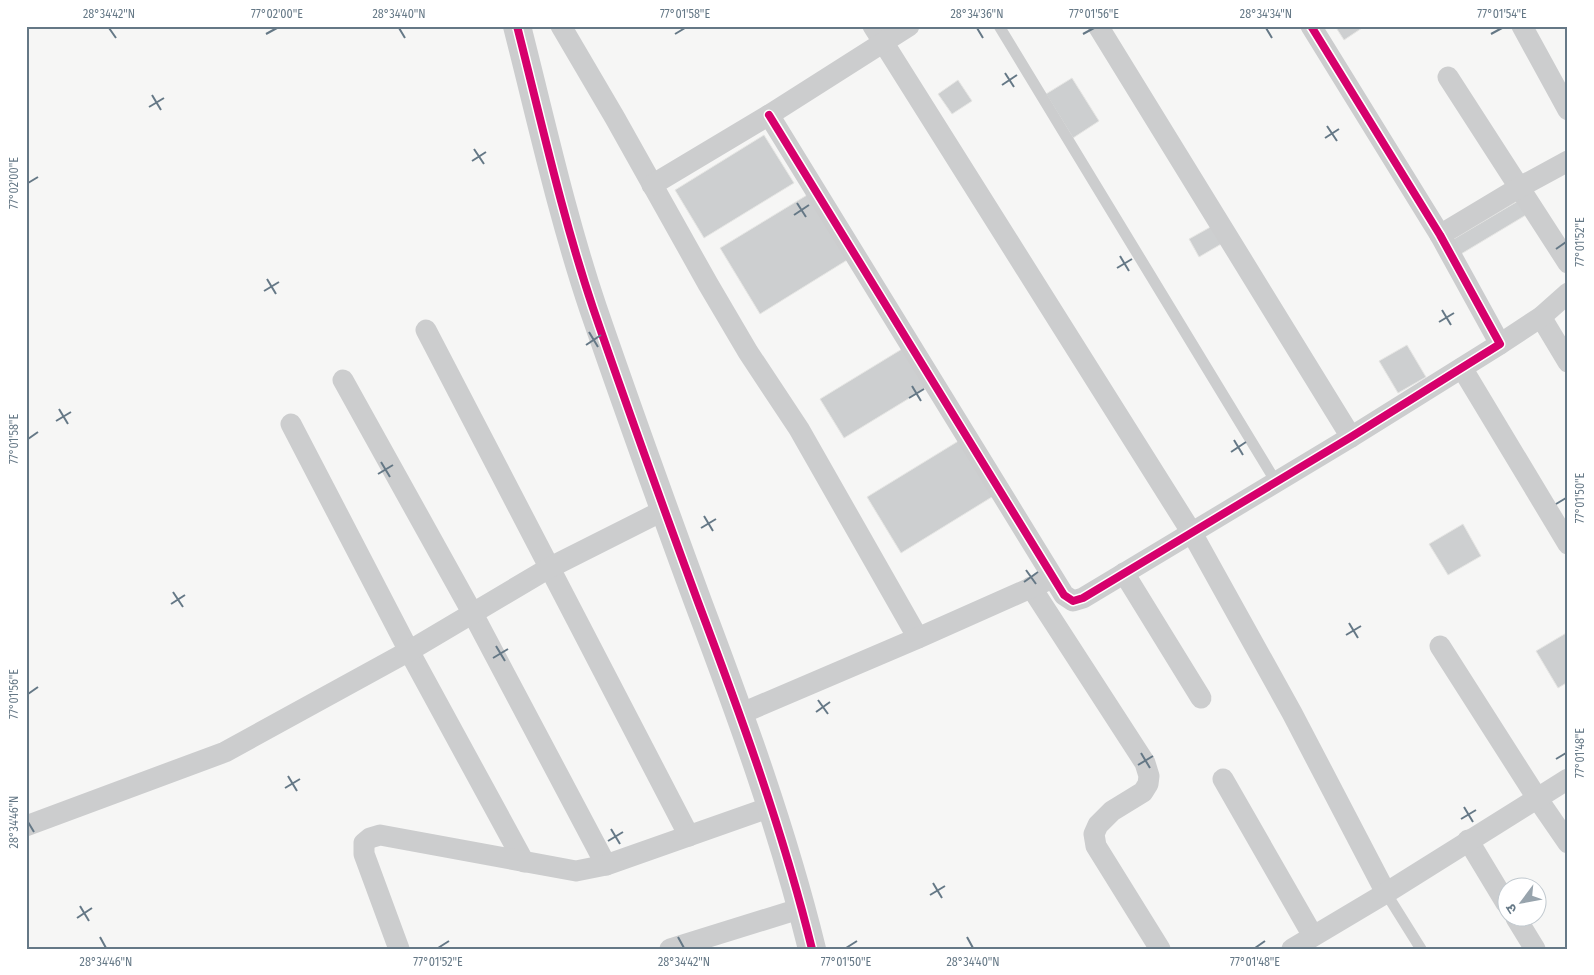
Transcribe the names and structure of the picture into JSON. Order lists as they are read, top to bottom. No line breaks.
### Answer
{"north":"bottom left","coordinates":["28°34'42\"N","77°02'00\"E","28°34'40\"N","77°01'58\"E","28°34'36\"N","77°01'56\"E","28°34'34\"N","77°01'54\"E","77°01'52\"E","77°01'50\"E","77°01'48\"E","28°34'46\"N"]}
